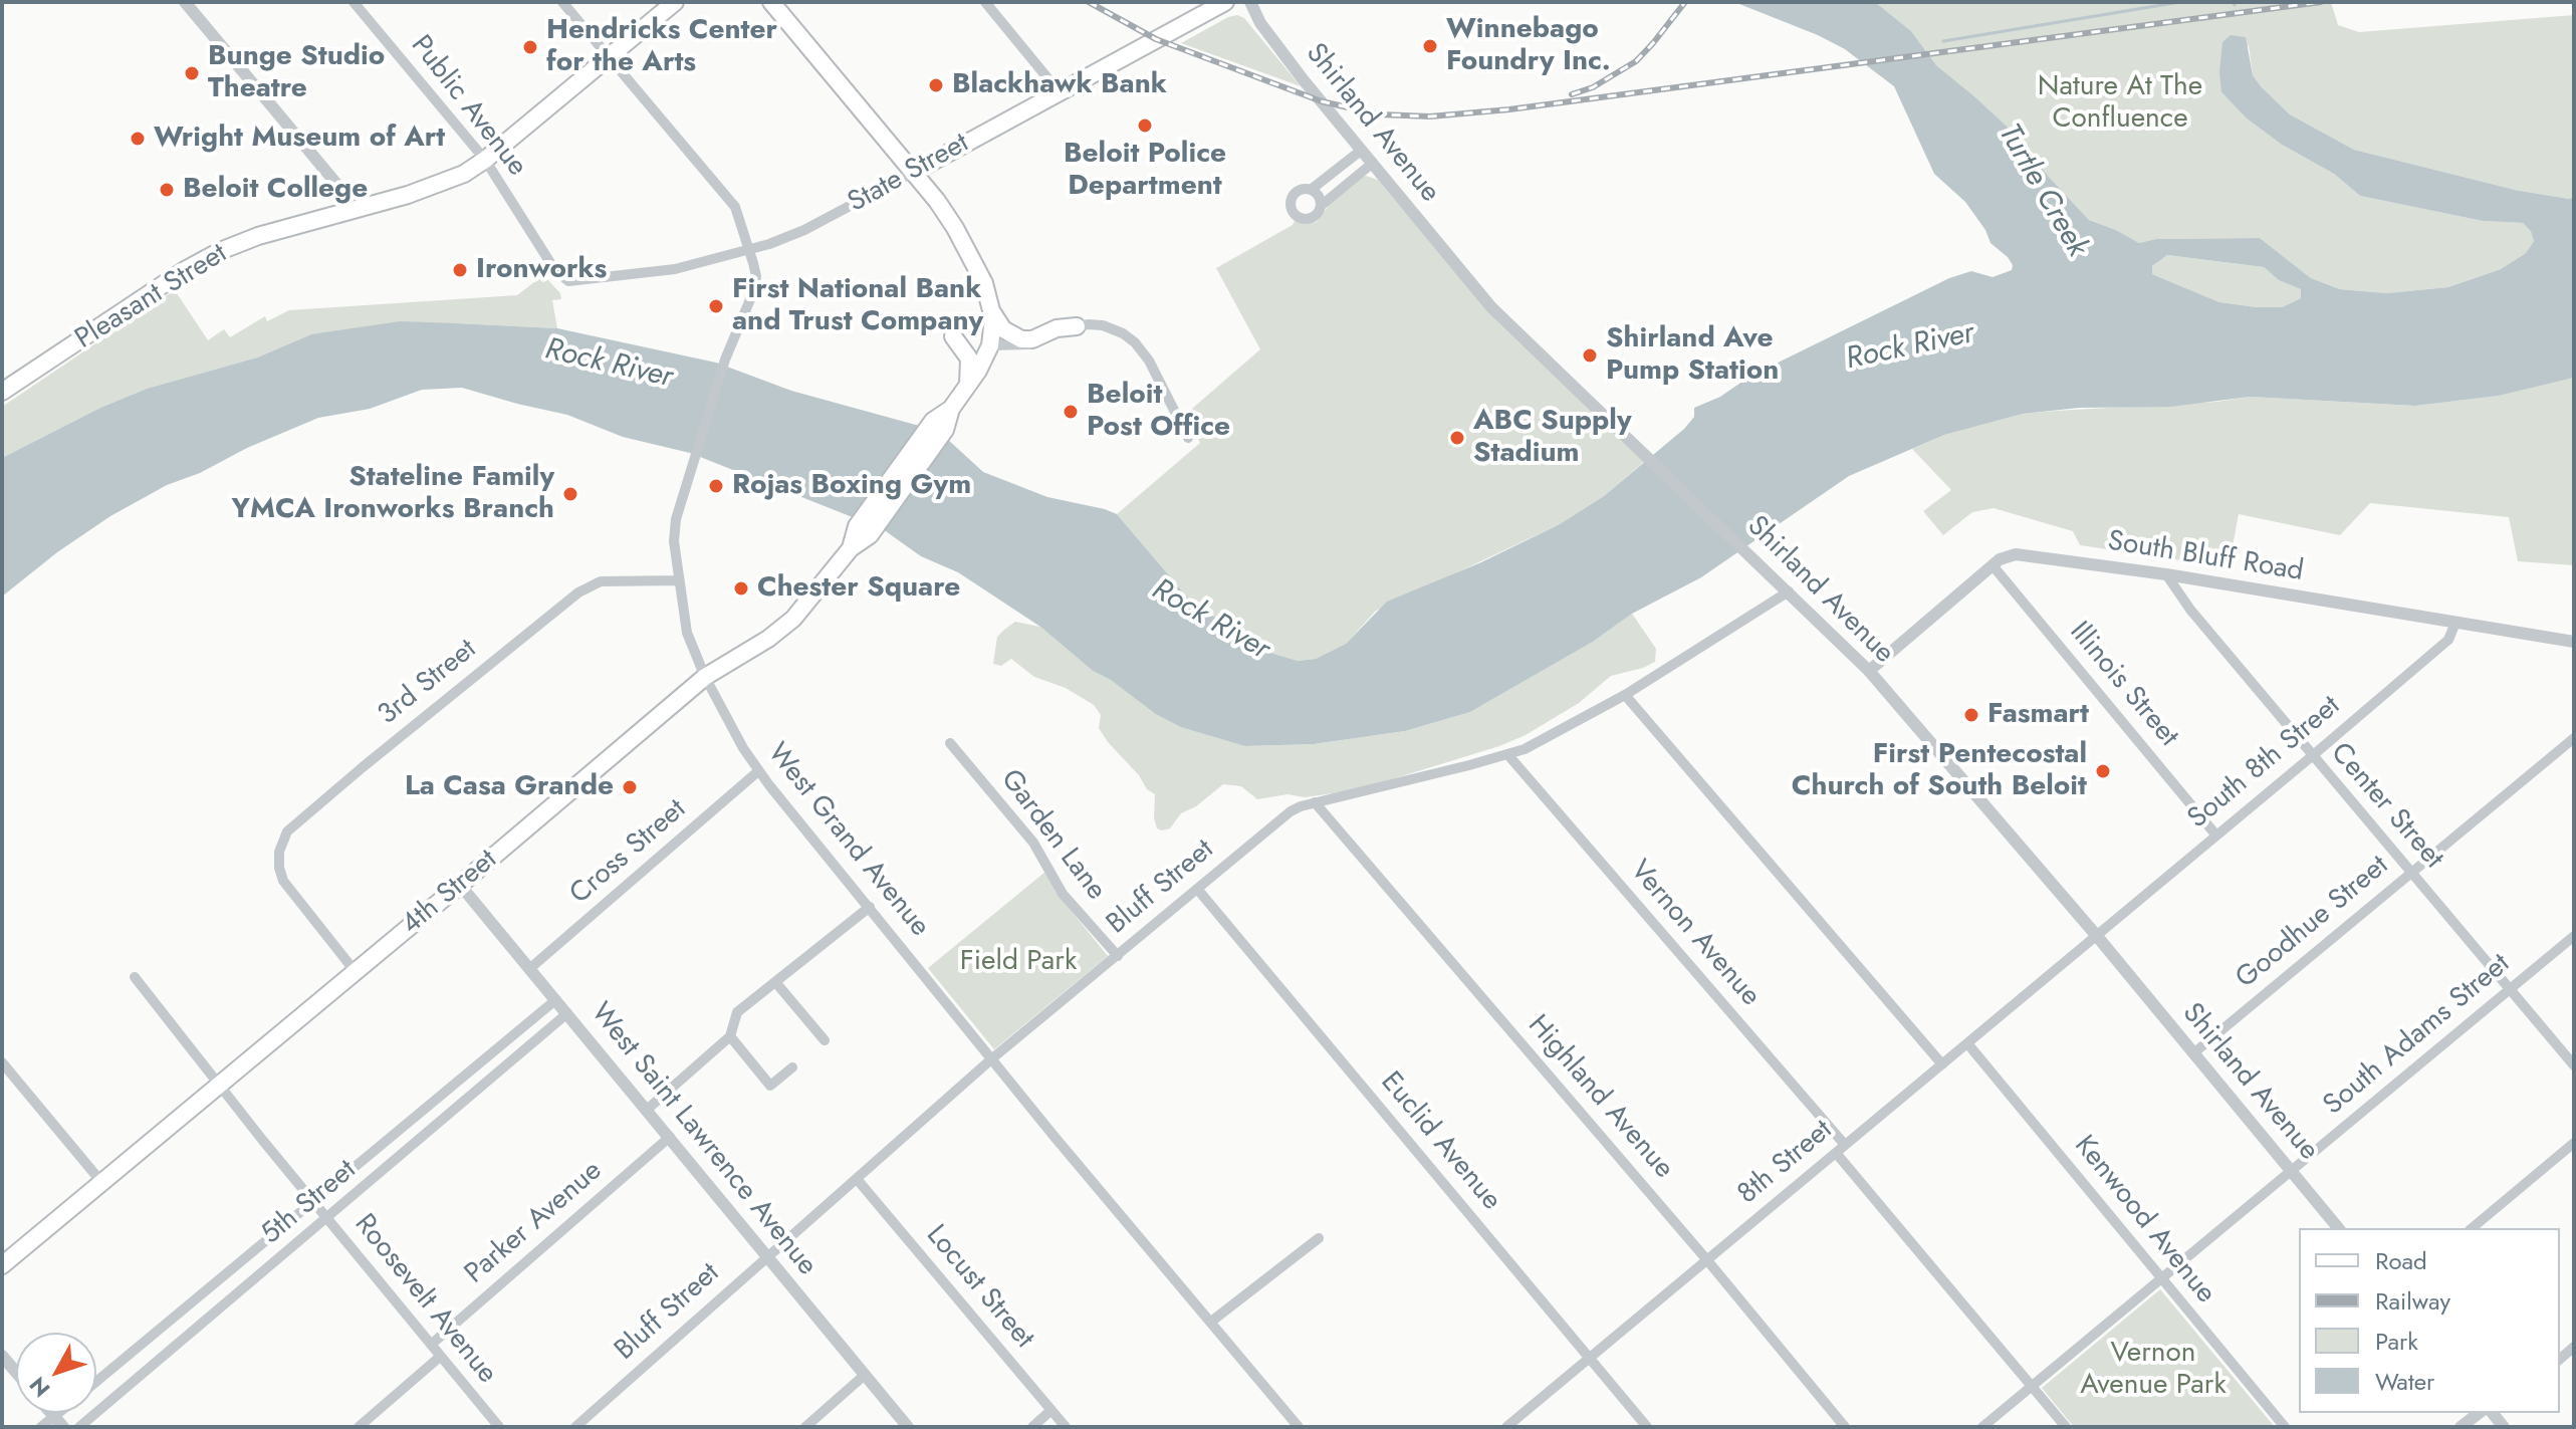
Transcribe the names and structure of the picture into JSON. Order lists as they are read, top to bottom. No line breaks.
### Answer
{"streets":{"main road":["State Street","Pleasant Street","4th Street"],"street":["Public Avenue","Shirland Avenue","South Bluff Road","3rd Street","Illinois Street","South 8th Street","Center Street","Garden Lane","West Grand Avenue","Cross Street","Bluff Street","Goodhue Street","Vernon Avenue","South Adams Street","Highland Avenue","West Saint Lawrence Avenue","Euclid Avenue","8th Street","5th Street","Kenwood Avenue","Parker Avenue","Locust Street","Roosevelt Avenue"]},"crossings":[["Public Avenue","State Street"],["Public Avenue","Pleasant Street"],["Shirland Avenue","South Bluff Road"],["Shirland Avenue","South 8th Street"],["Shirland Avenue","Bluff Street"],["Shirland Avenue","Goodhue Street"],["Shirland Avenue","South Adams Street"],["Shirland Avenue","8th Street"],["State Street","West Grand Avenue"],["Pleasant Street","West Grand Avenue"],["South Bluff Road","Illinois Street"],["South Bluff Road","South 8th Street"],["South Bluff Road","Center Street"],["3rd Street","West Grand Avenue"],["3rd Street","4th Street"],["Illinois Street","South 8th Street"],["South 8th Street","Center Street"],["South 8th Street","8th Street"],["Center Street","Goodhue Street"],["Center Street","South Adams Street"],["Garden Lane","Bluff Street"],["West Grand Avenue","Cross Street"],["West Grand Avenue","Bluff Street"],["West Grand Avenue","4th Street"],["Cross Street","West Saint Lawrence Avenue"],["Bluff Street","Vernon Avenue"],["Bluff Street","Highland Avenue"],["Bluff Street","West Saint Lawrence Avenue"],["Bluff Street","Euclid Avenue"],["Bluff Street","Locust Street"],["4th Street","West Saint Lawrence Avenue"],["4th Street","Roosevelt Avenue"],["Vernon Avenue","South Adams Street"],["Vernon Avenue","8th Street"],["South Adams Street","Kenwood Avenue"],["Highland Avenue","8th Street"],["West Saint Lawrence Avenue","5th Street"],["West Saint Lawrence Avenue","Parker Avenue"],["Euclid Avenue","8th Street"],["8th Street","Kenwood Avenue"],["5th Street","Roosevelt Avenue"],["Parker Avenue","Roosevelt Avenue"]],"water":["Turtle Creek","Rock River"],"parks":["Nature At The Confluence","Field Park","Vernon Avenue Park"],"places":["Winnebago Foundry Inc.","Hendricks Center for the Arts","Bunge Studio Theatre","Blackhawk Bank","Beloit Police Department","Wright Museum of Art","Beloit College","Ironworks","First National Bank and Trust Company","Shirland Ave Pump Station","Beloit Post Office","ABC Supply Stadium","Rojas Boxing Gym","Stateline Family YMCA Ironworks Branch","Chester Square","Fasmart","First Pentecostal Church of South Beloit","La Casa Grande"],"legend":["Road","Railway","Park","Water"],"north":"bottom left"}
